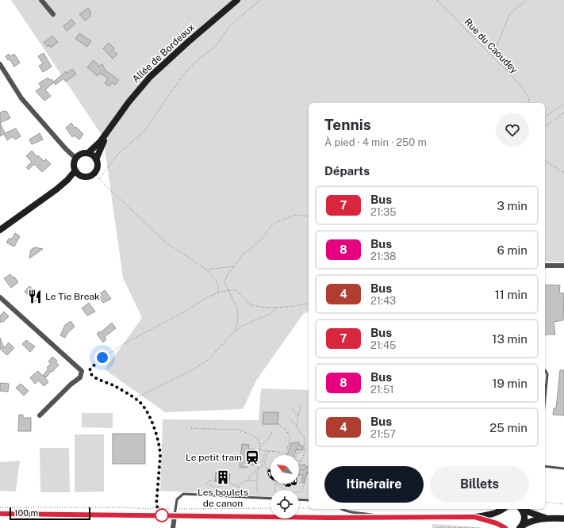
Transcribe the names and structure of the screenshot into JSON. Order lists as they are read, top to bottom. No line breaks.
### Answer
{"streets":{"main road":["Allée de Bordeaux"],"path":["Rue du Caoudey"]},"places":{"restaurant":["Le Tie Break"],"station":["Le petit train"],"building":["Les boulets de canon"]},"lines":["bus line 7"],"scale_bar":"100 m","north":"top left","page":{"heading":[["Tennis","À pied · 4 min · 250 m"],"Départs"],"list":[{"mark":"7","name":"Bus","note":"21:35","value":"3 min"},{"mark":"8","name":"Bus","note":"21:38","value":"6 min"},{"mark":"4","name":"Bus","note":"21:43","value":"11 min"},{"mark":"7","name":"Bus","note":"21:45","value":"13 min"},{"mark":"8","name":"Bus","note":"21:51","value":"19 min"},{"mark":"4","name":"Bus","note":"21:57","value":"25 min"}],"buttons":["Itinéraire","Billets"],"scale":"100 m"}}
